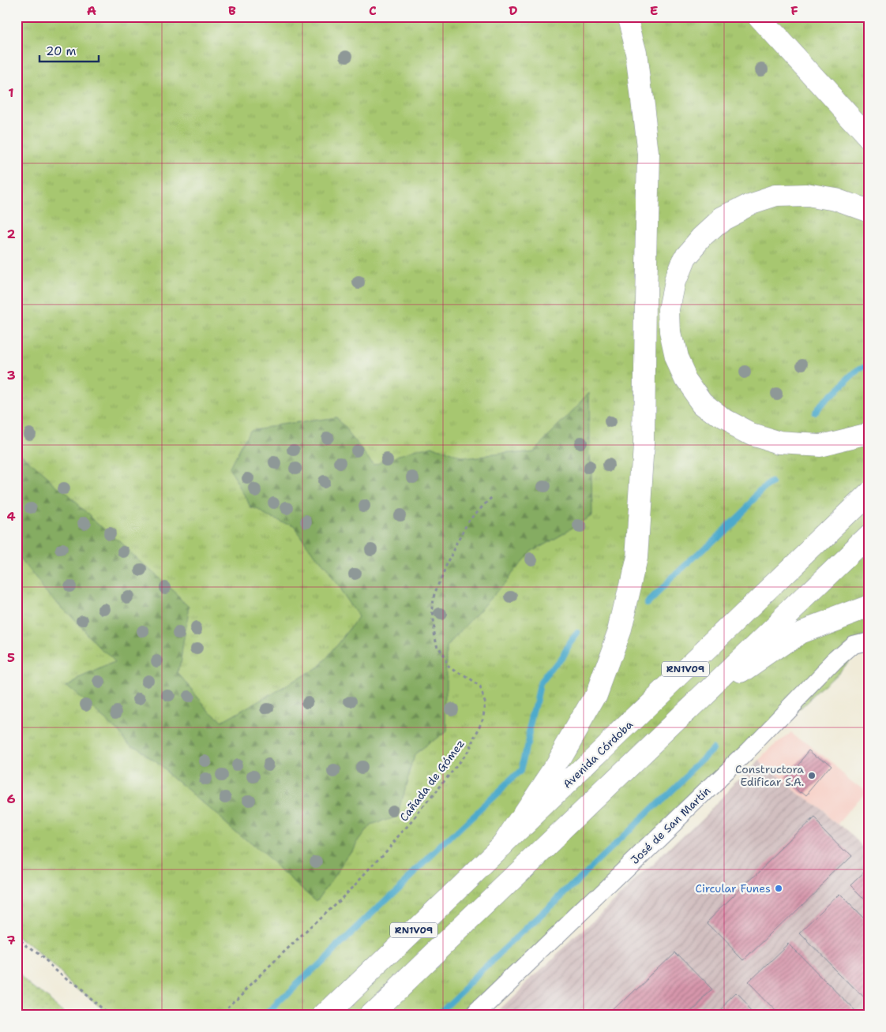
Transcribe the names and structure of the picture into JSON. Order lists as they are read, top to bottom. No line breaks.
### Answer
{"streets":{"main road":["RN1V09","Avenida Córdoba"],"street":["José de San Martín"],"path":["Cañada de Gómez"]},"places":["Constructora Edificar S.A.","Circular Funes"],"scale_bar":"20 m","grid":{"columns":["A","B","C","D","E","F"],"rows":["1","2","3","4","5","6","7"]}}
